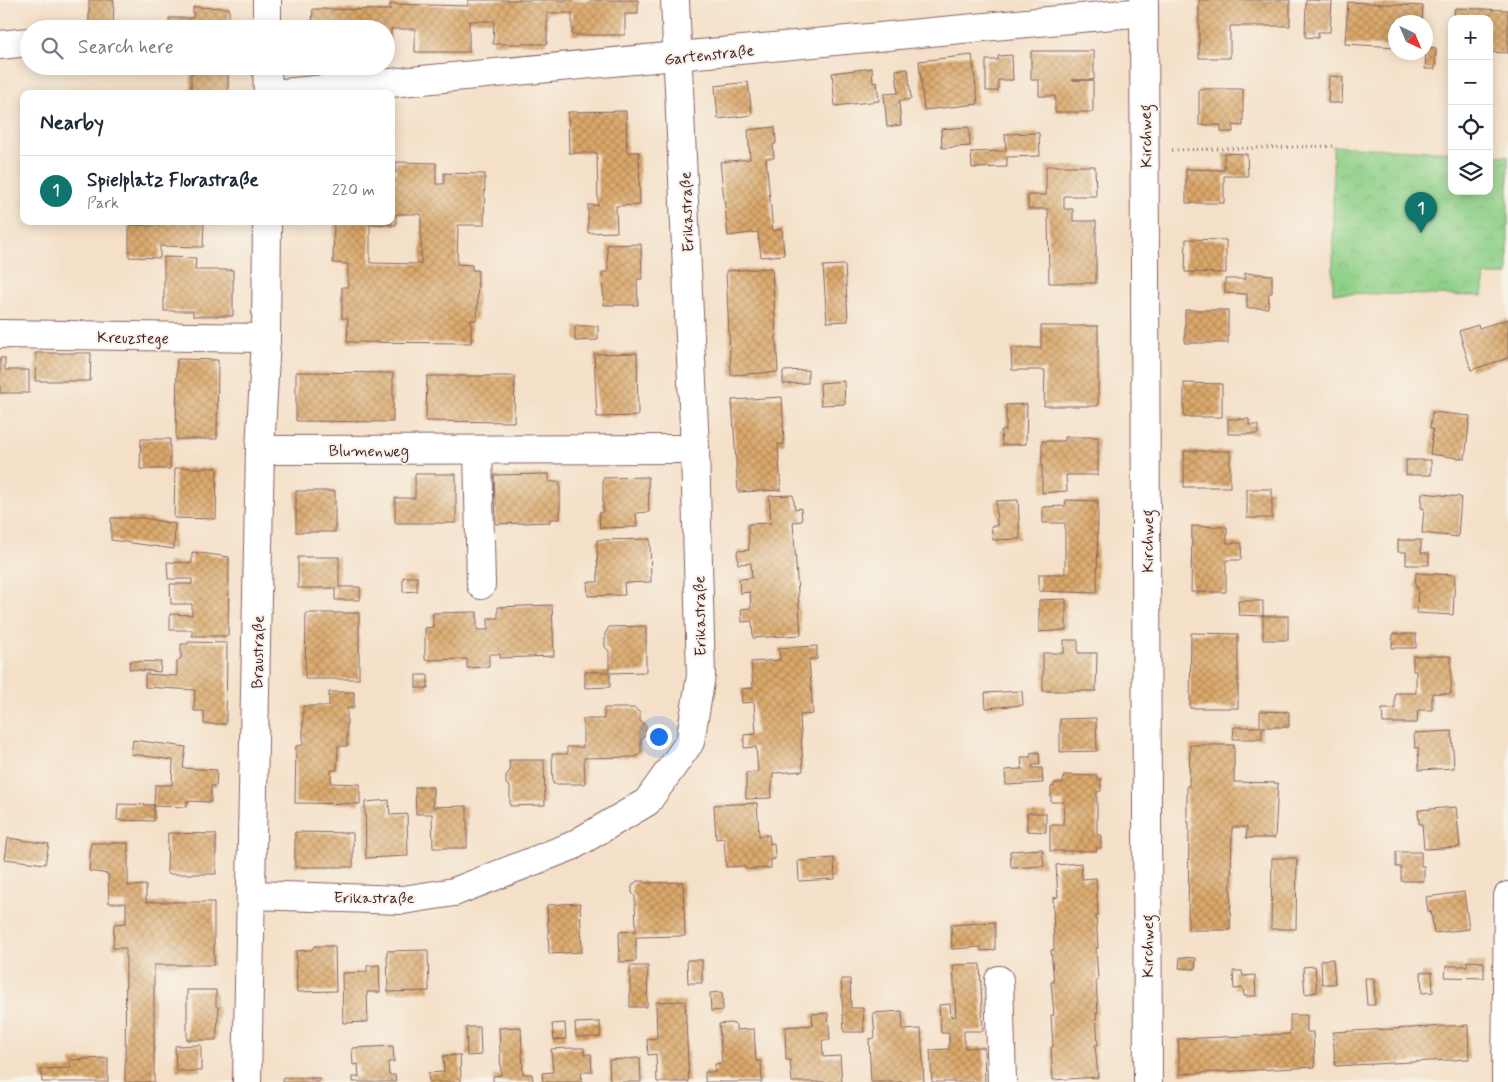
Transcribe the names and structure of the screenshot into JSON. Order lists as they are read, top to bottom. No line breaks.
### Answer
{"streets":{"street":["Gartenstraße","Kirchweg","Erikastraße","Kreuzstege","Blumenweg","Braustraße"]},"crossings":[["Gartenstraße","Kirchweg"],["Gartenstraße","Erikastraße"],["Erikastraße","Blumenweg"],["Erikastraße","Braustraße"],["Kreuzstege","Braustraße"],["Blumenweg","Braustraße"]],"north":"bottom right","page":{"map_buttons":["+","−"],"search":"Search here","heading":"Nearby","list":[{"mark":"1","name":"Spielplatz Florastraße","note":"Park","value":"220 m"}],"pins":"1"}}
